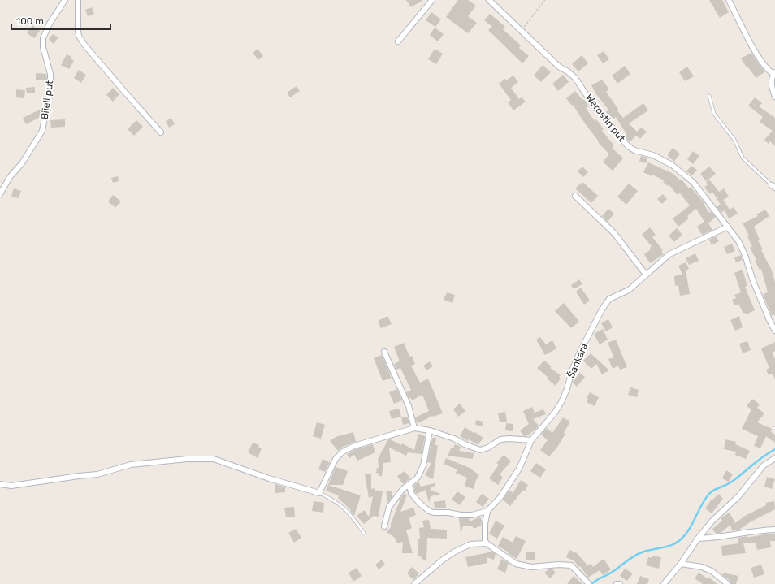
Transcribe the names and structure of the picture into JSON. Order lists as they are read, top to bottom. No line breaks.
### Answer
{"streets":{"street":["Bijeli put","Werostin put","Šankara"]},"crossings":[["Werostin put","Šankara"]],"scale_bar":"100 m"}
